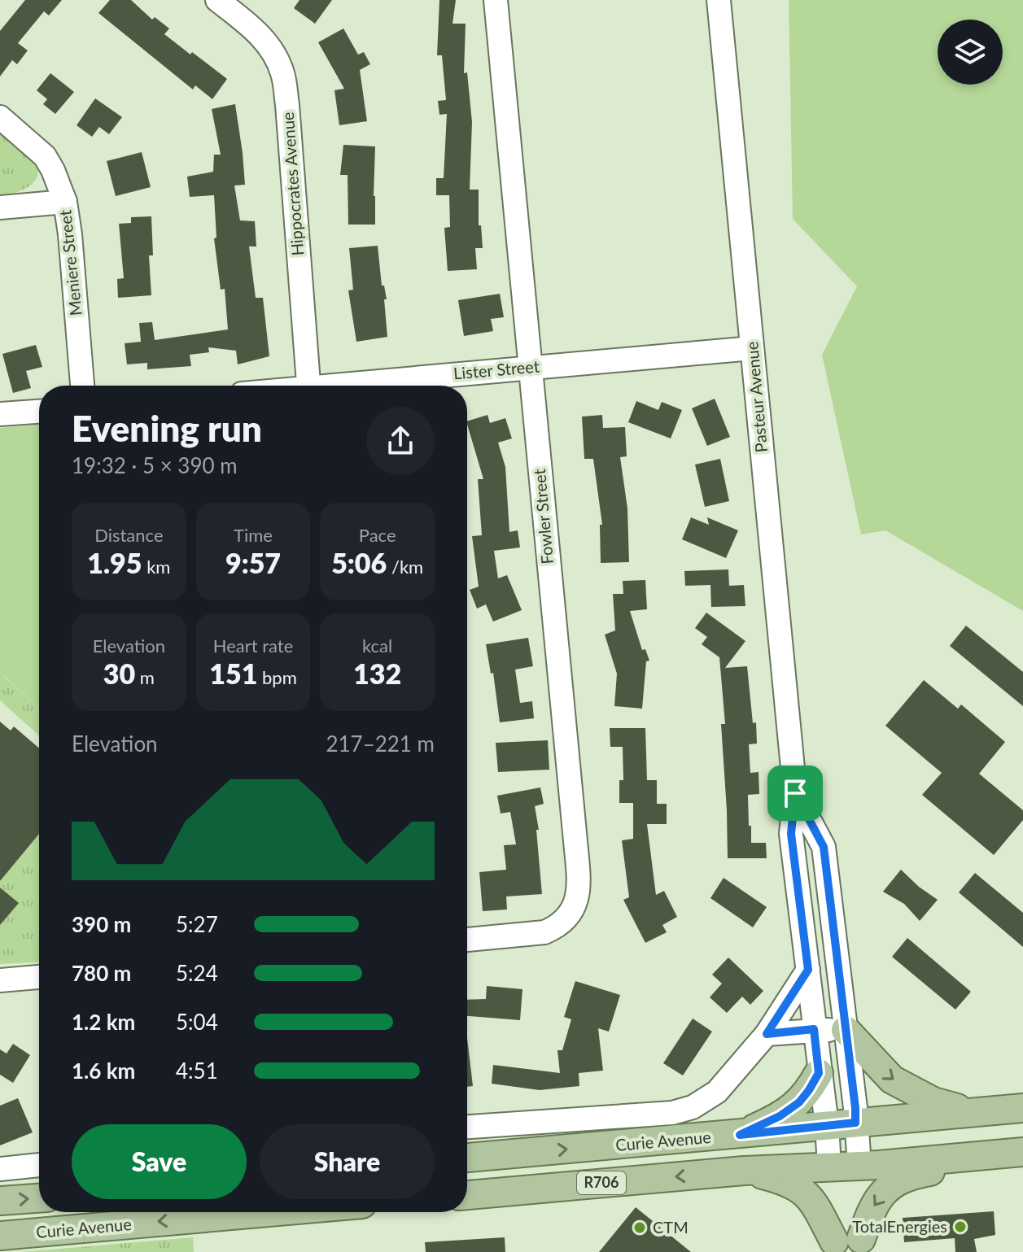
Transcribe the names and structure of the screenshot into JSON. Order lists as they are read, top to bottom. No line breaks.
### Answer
{"streets":{"main road":["Curie Avenue","R706"],"street":["Hippocrates Avenue","Meniere Street","Lister Street","Pasteur Avenue","Fowler Street"]},"crossings":[["Lister Street","Pasteur Avenue"],["Lister Street","Fowler Street"],["Pasteur Avenue","Curie Avenue"],["Pasteur Avenue","R706"]],"places":["TotalEnergies","CTM"],"page":{"heading":["Evening run","19:32 · 5 × 390 m"],"stats":[["Distance","1.95 km"],["Time","9:57"],["Pace","5:06 /km"],["Elevation","30 m"],["Heart rate","151 bpm"],["kcal","132"]],"chart":["Elevation","217–221 m"],"list":[{"name":"390 m","note":"5:27"},{"name":"780 m","note":"5:24"},{"name":"1.2 km","note":"5:04"},{"name":"1.6 km","note":"4:51"}],"buttons":["Save","Share"]}}
